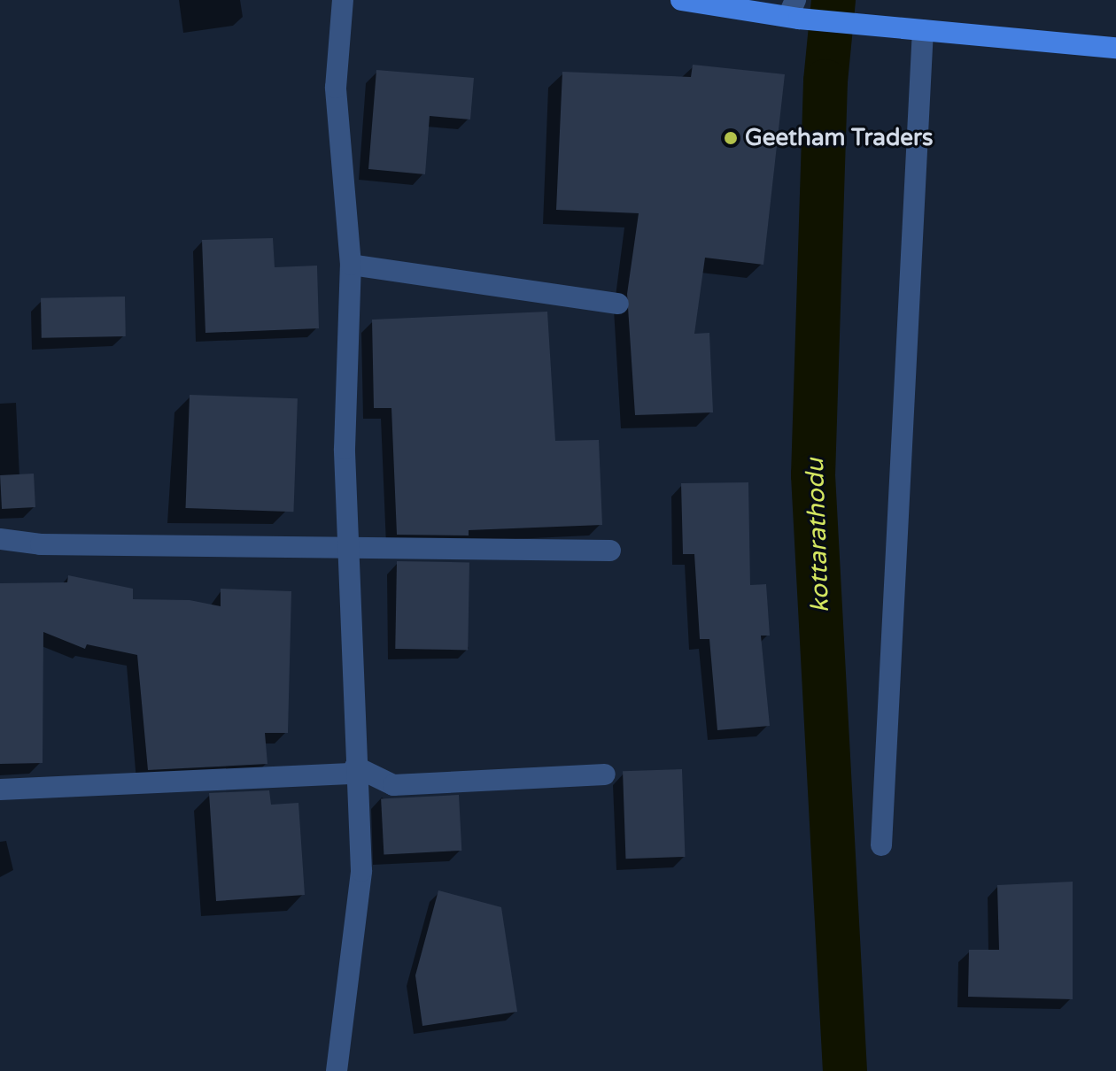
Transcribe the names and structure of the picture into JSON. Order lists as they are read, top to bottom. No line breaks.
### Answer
{"water":["kottarathodu"],"places":["Geetham Traders"]}
